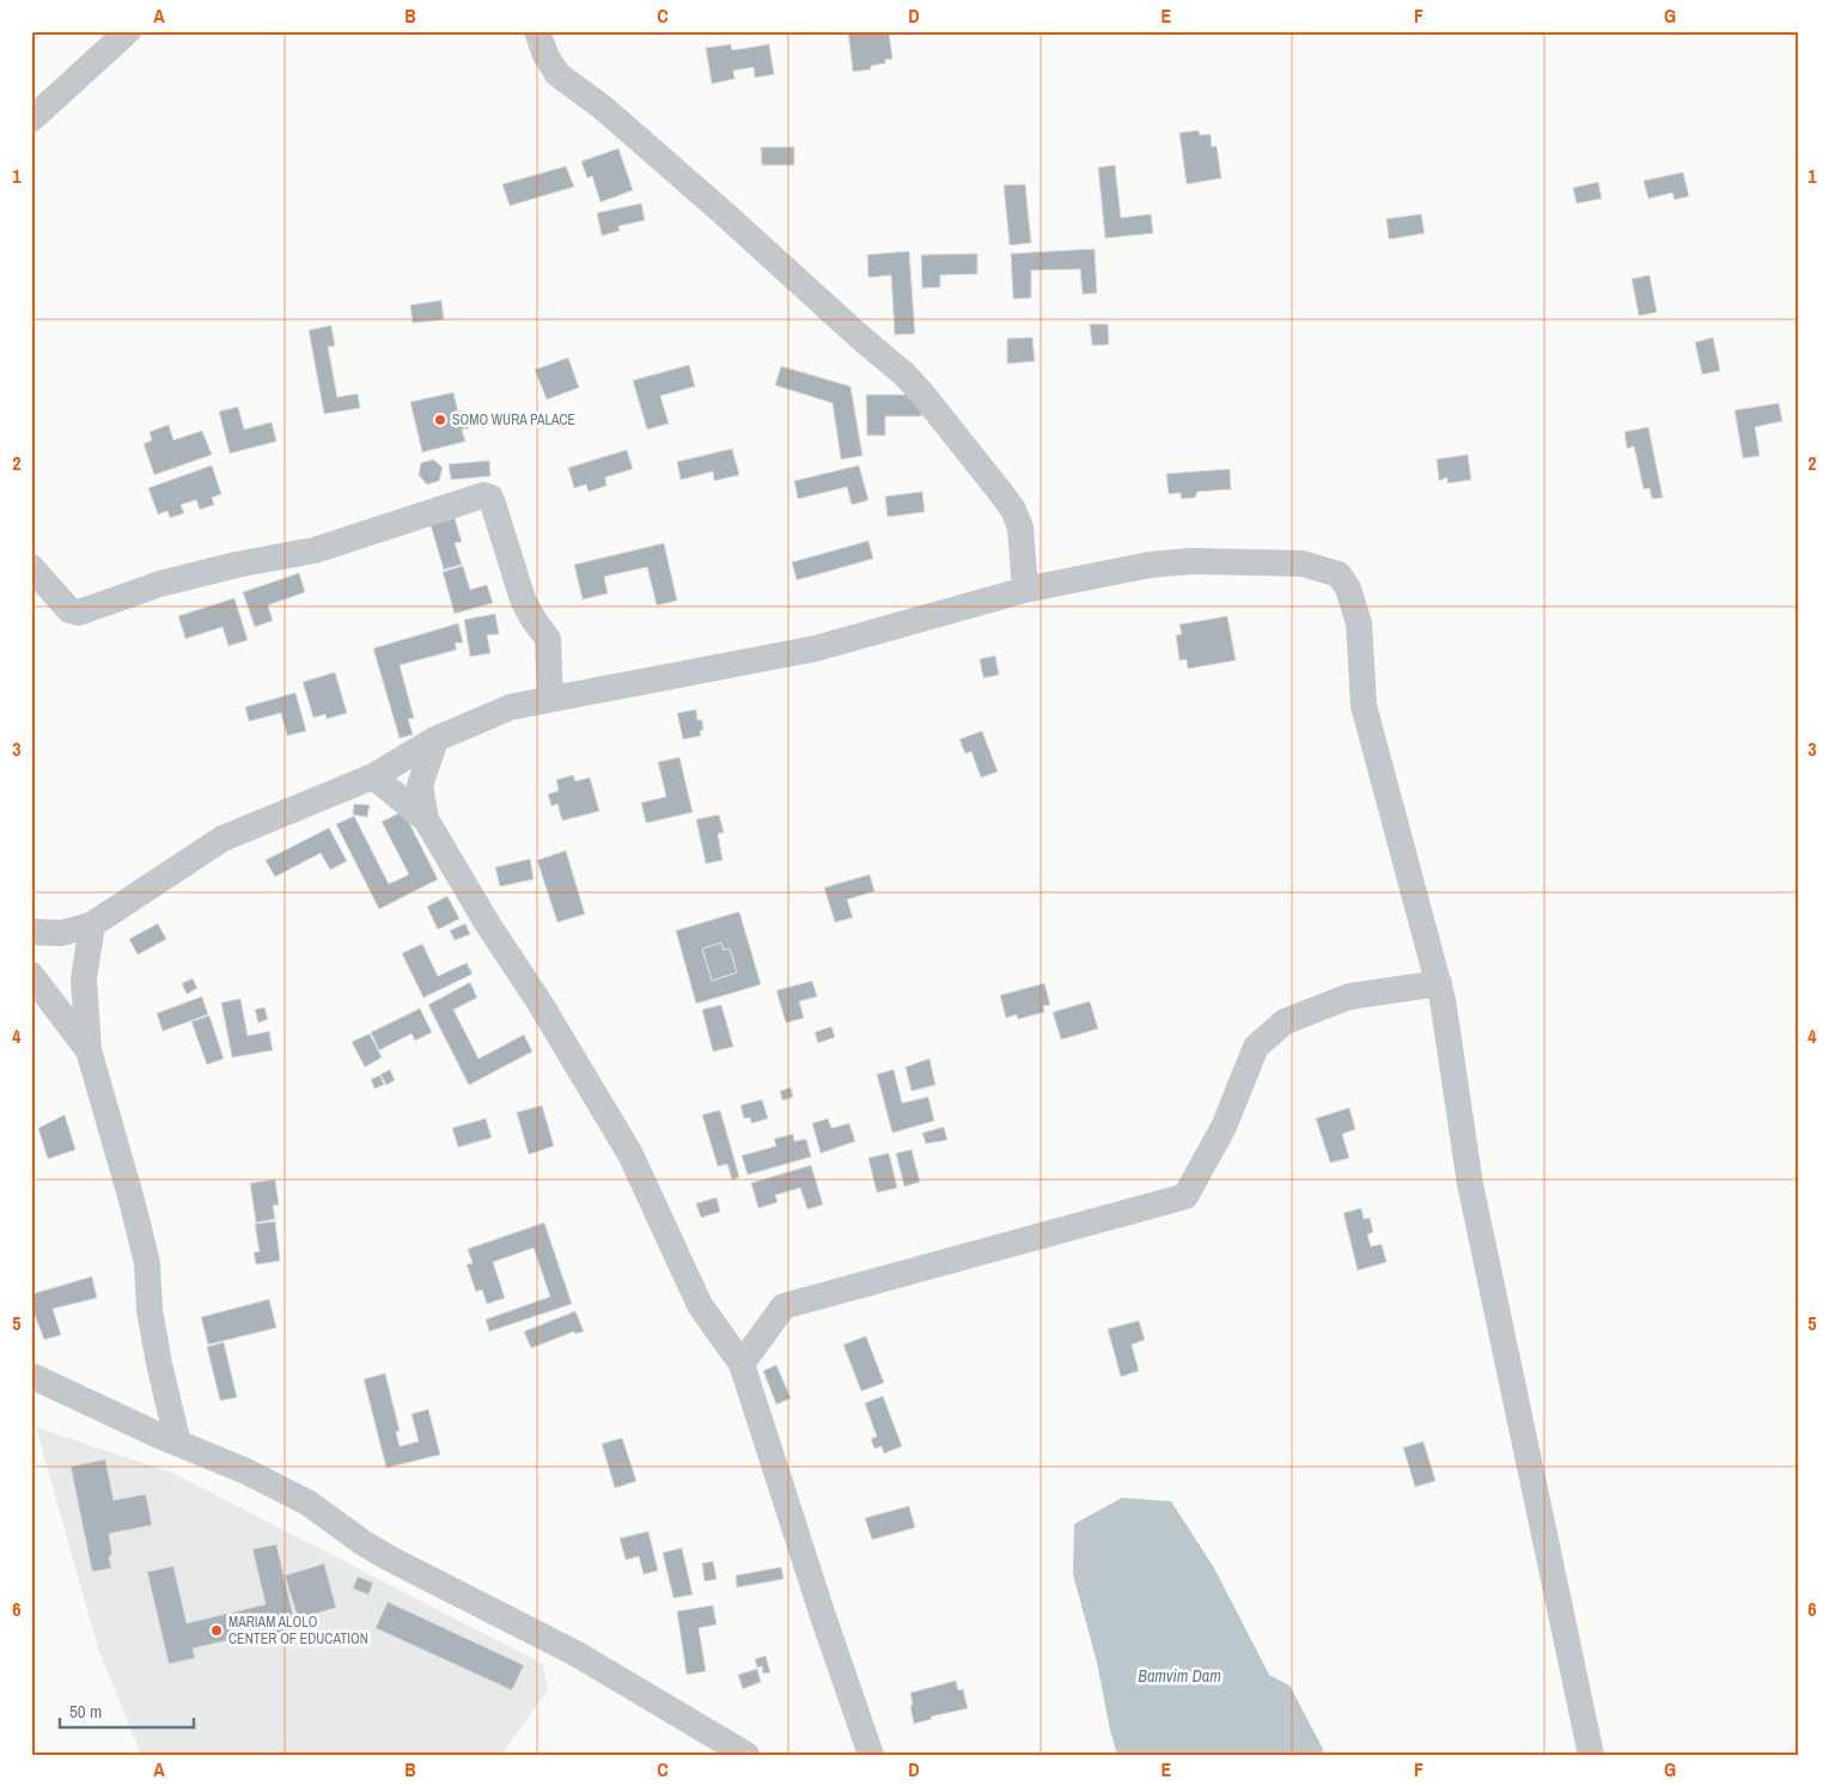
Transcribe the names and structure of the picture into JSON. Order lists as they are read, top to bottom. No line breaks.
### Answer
{"water":["Bamvim Dam"],"places":["SOMO WURA PALACE","MARIAM ALOLO CENTER OF EDUCATION"],"scale_bar":"50 m","grid":{"columns":["A","B","C","D","E","F","G"],"rows":["1","2","3","4","5","6"]}}
